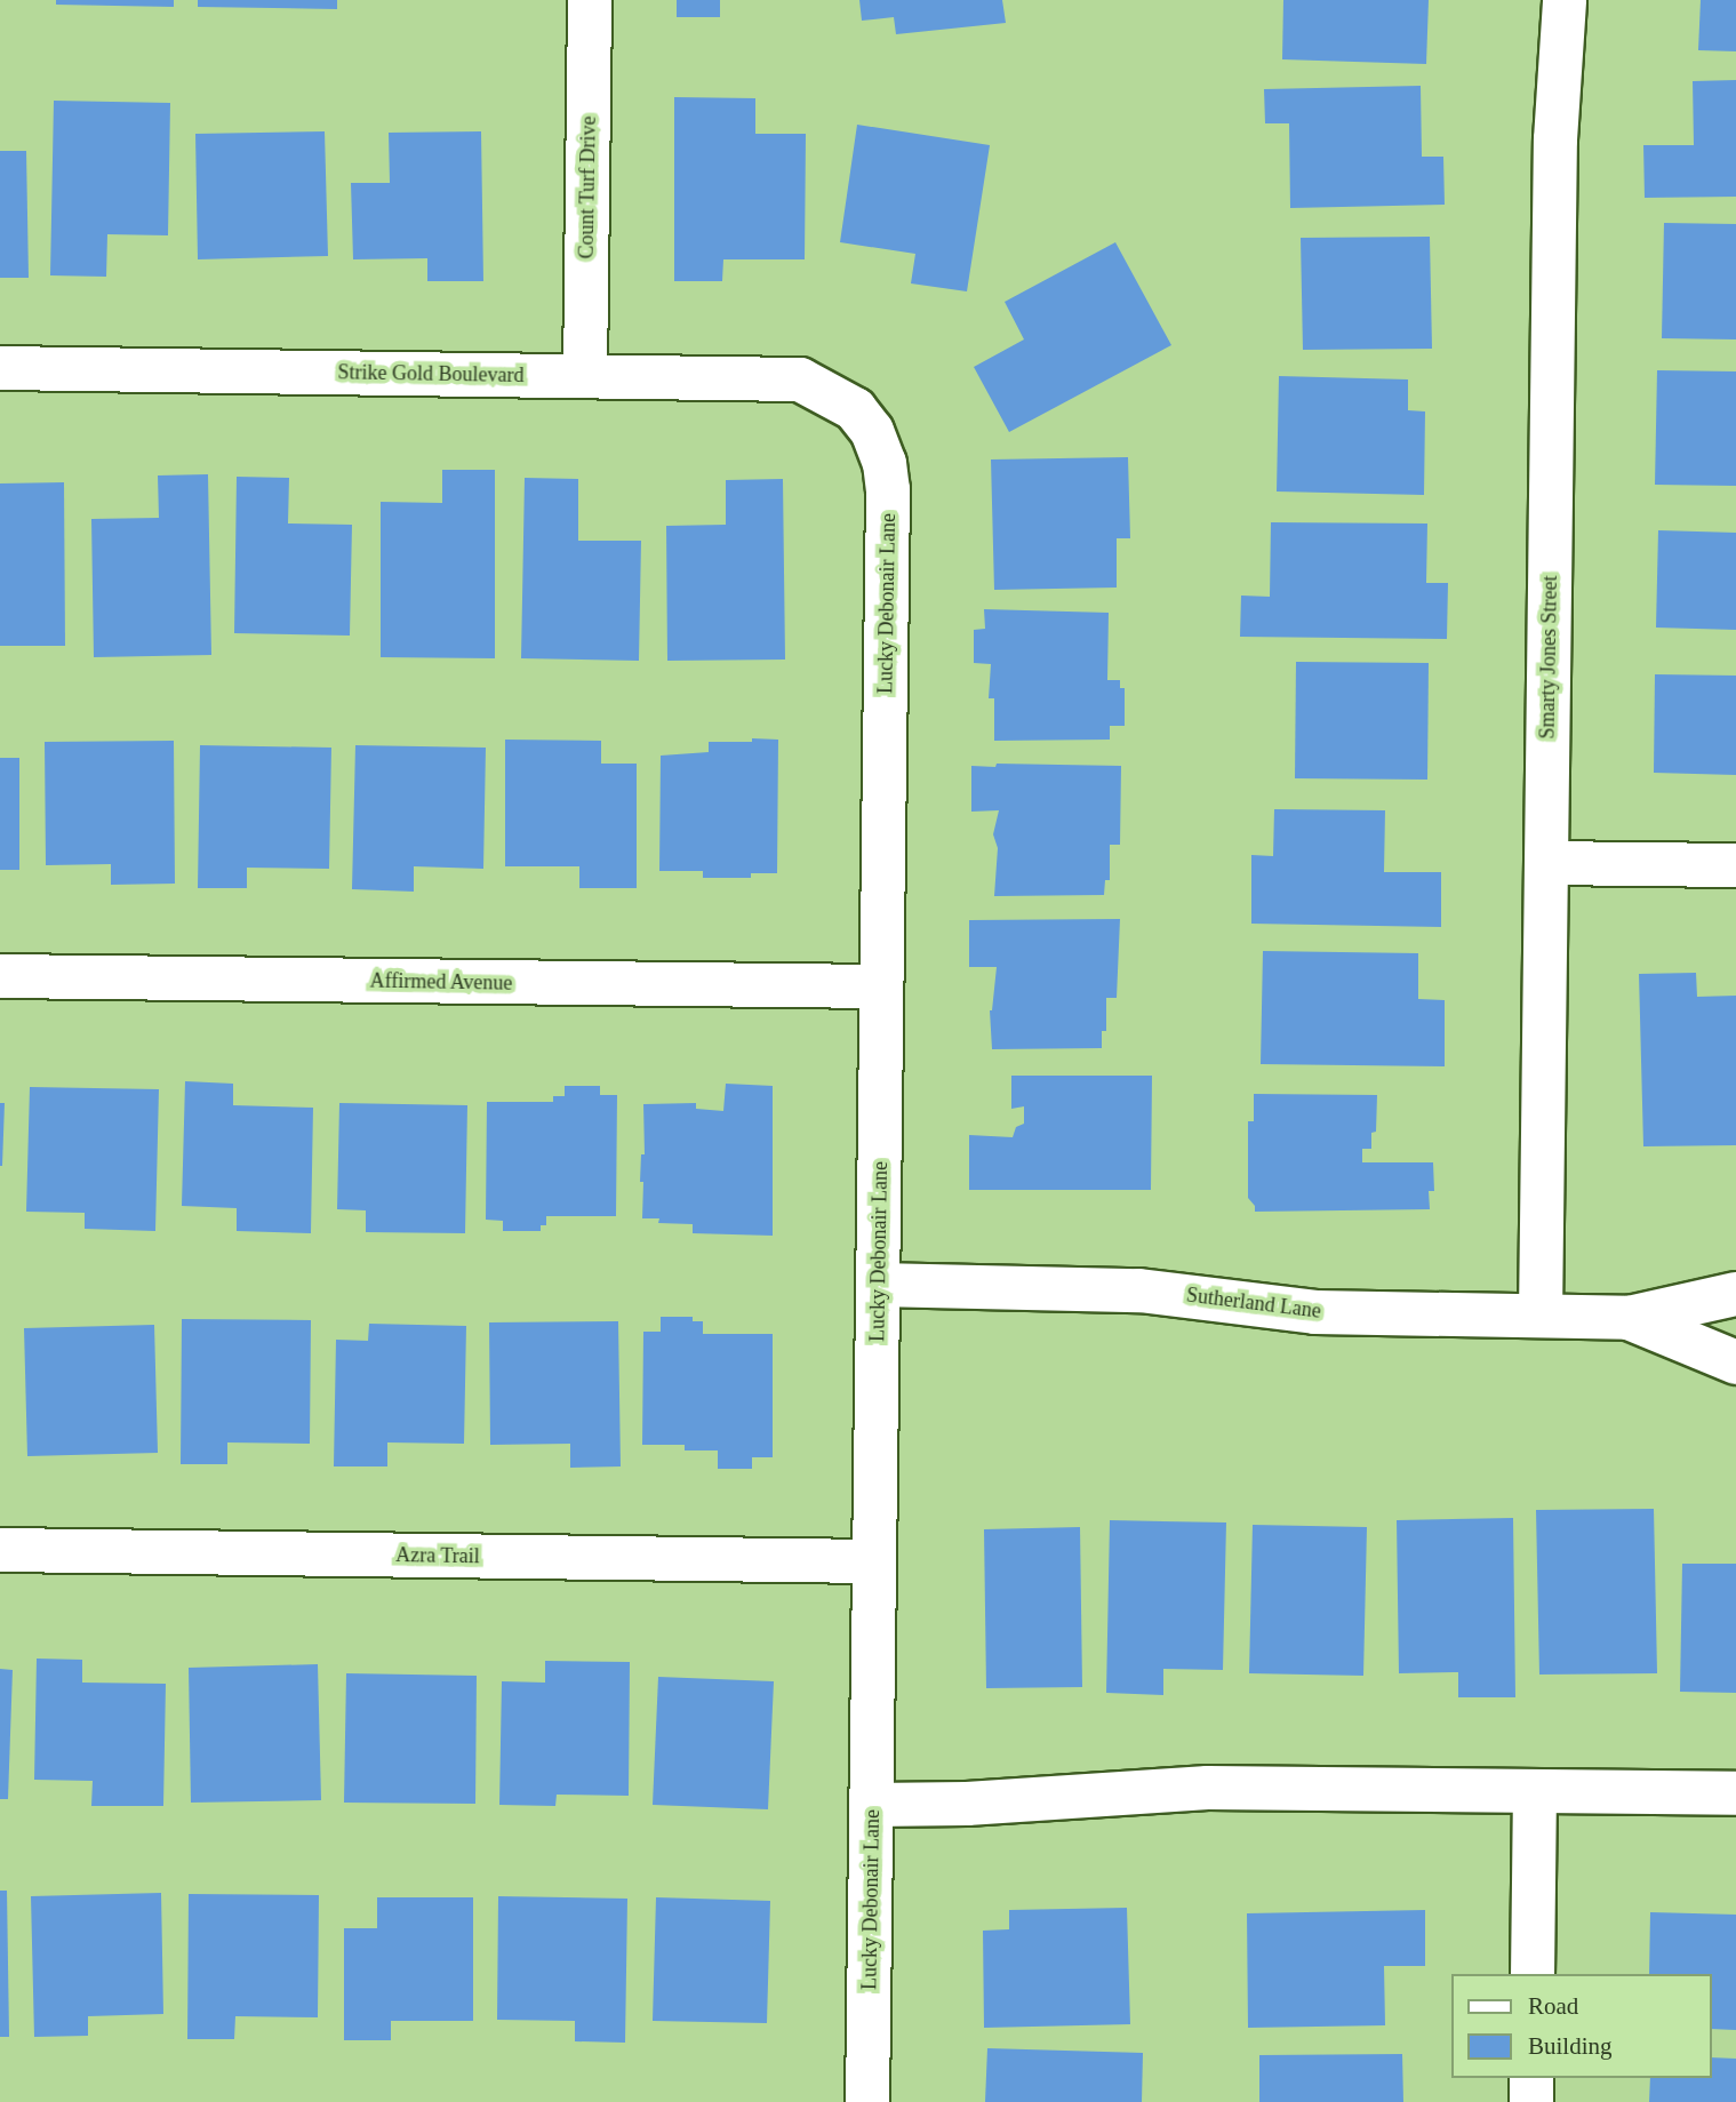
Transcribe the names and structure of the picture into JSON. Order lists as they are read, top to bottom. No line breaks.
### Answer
{"streets":{"street":["Count Turf Drive","Strike Gold Boulevard","Lucky Debonair Lane","Smarty Jones Street","Affirmed Avenue","Sutherland Lane","Azra Trail"]},"crossings":[["Count Turf Drive","Strike Gold Boulevard"],["Strike Gold Boulevard","Lucky Debonair Lane"],["Lucky Debonair Lane","Affirmed Avenue"],["Lucky Debonair Lane","Sutherland Lane"],["Lucky Debonair Lane","Azra Trail"],["Smarty Jones Street","Sutherland Lane"]],"legend":["Road","Building"]}
